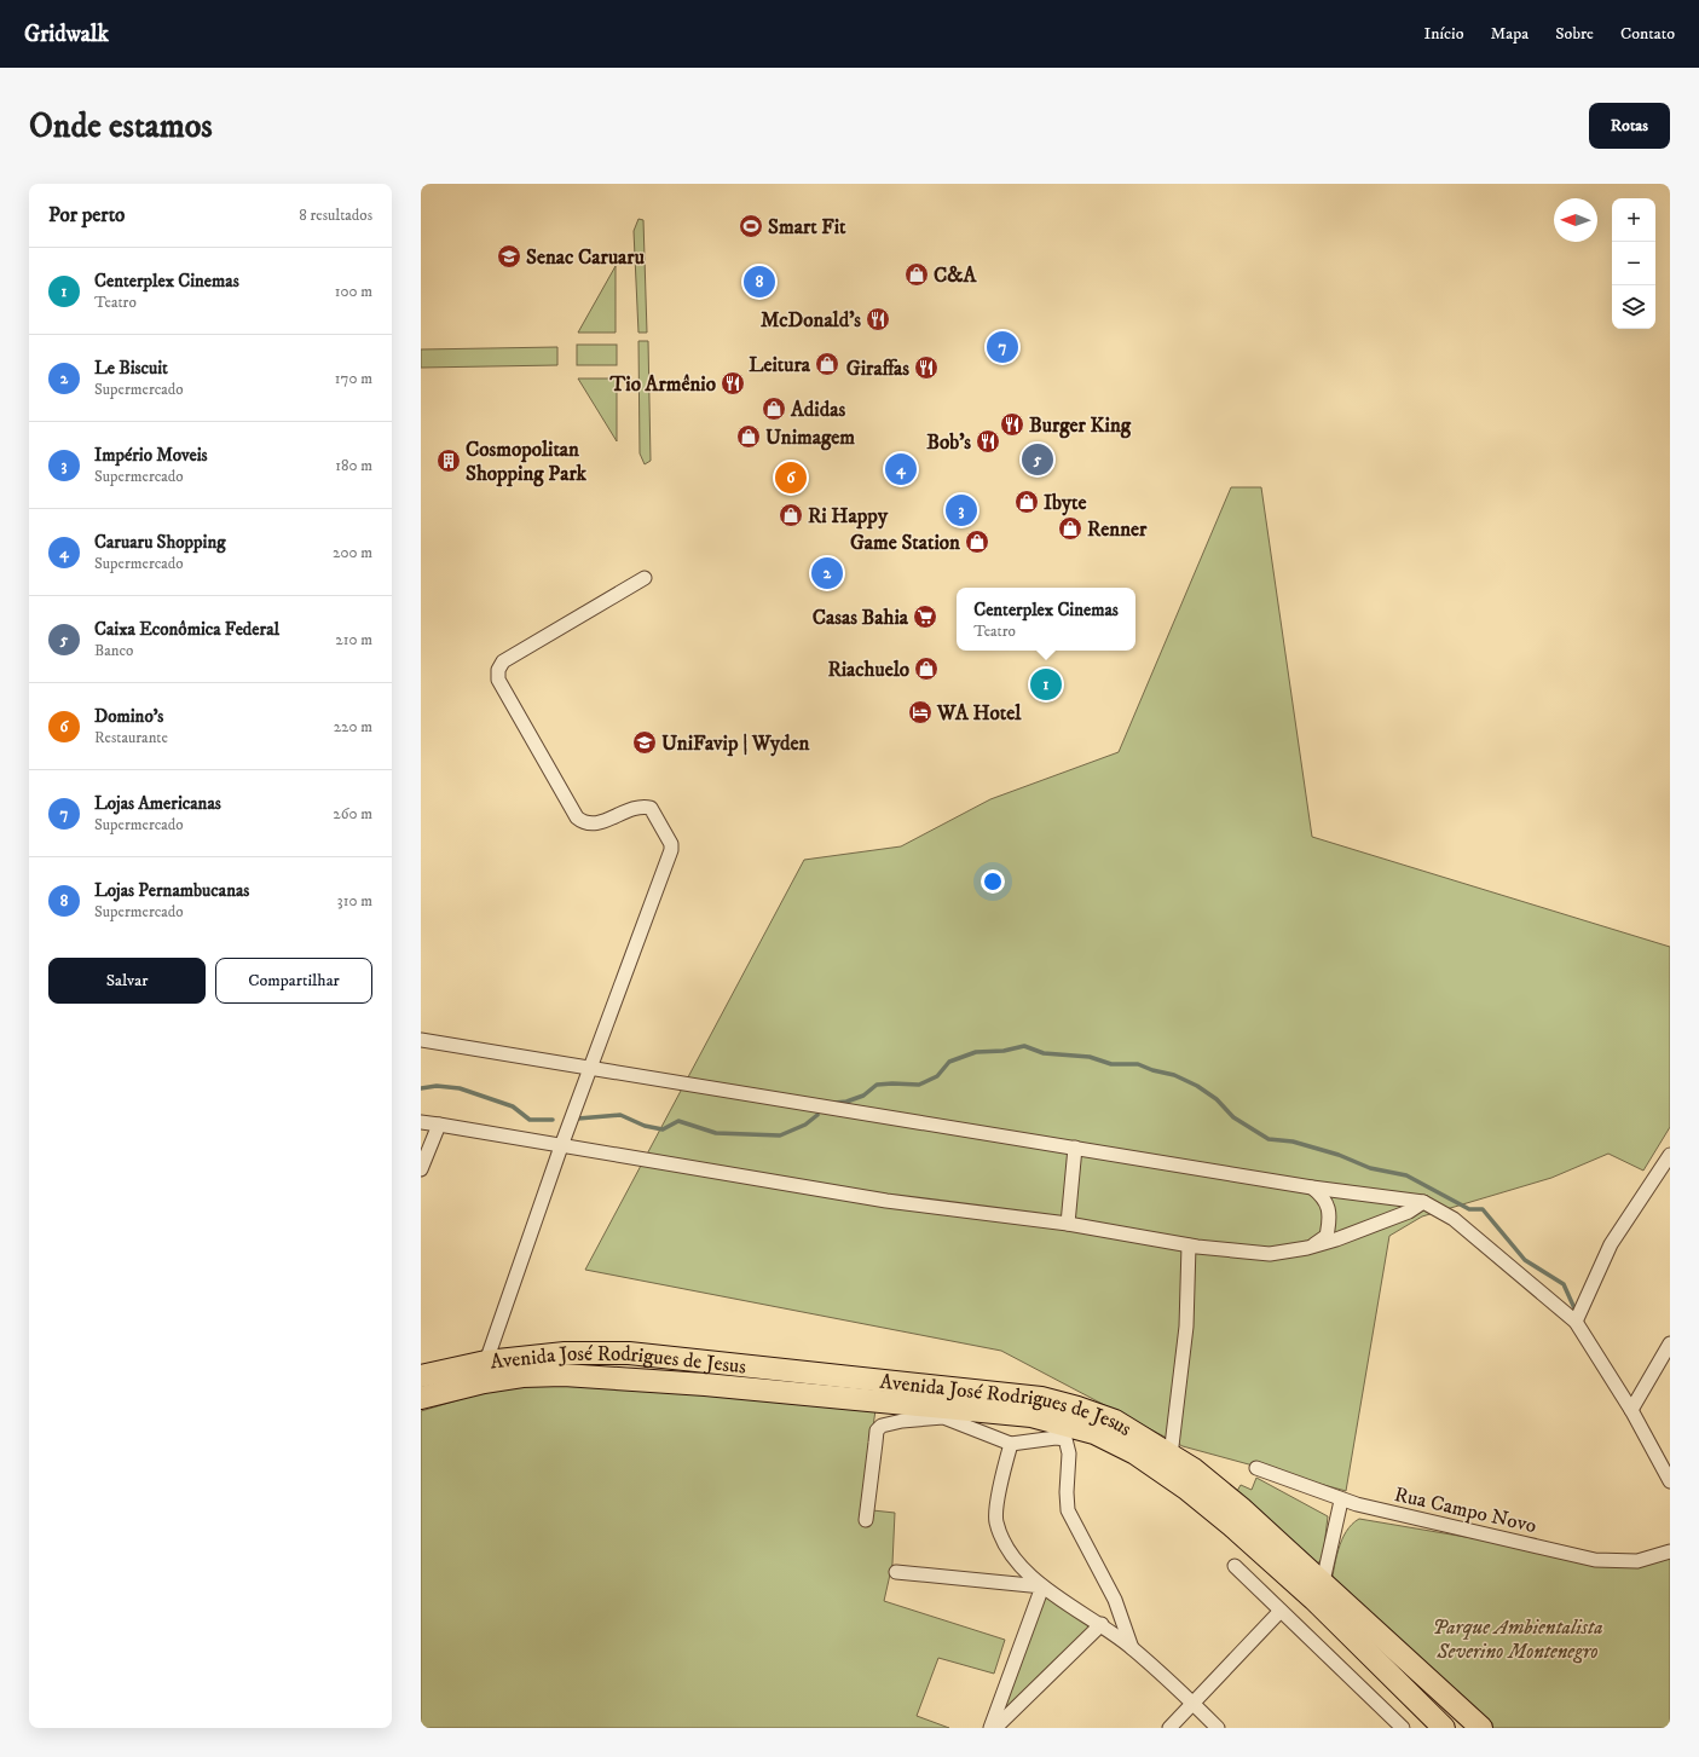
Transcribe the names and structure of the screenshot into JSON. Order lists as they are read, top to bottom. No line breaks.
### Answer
{"streets":{"main road":["Avenida José Rodrigues de Jesus"],"street":["Rua Campo Novo"]},"parks":["Parque Ambientalista Severino Montenegro"],"places":{"sports":["Smart Fit"],"school or university":["Senac Caruaru","UniFavip | Wyden"],"shop":["C&A","Leitura","Adidas","Unimagem","Ibyte","Ri Happy","Renner","Game Station","Riachuelo"],"restaurant":["McDonald's","Giraffas","Tio Armênio","Burger King","Bob's"],"building":["Cosmopolitan Shopping Park"],"supermarket":["Casas Bahia"],"hotel":["WA Hotel"]},"north":"left","page":{"header":"Gridwalk","nav":["Início","Mapa","Sobre","Contato"],"buttons":["Rotas",["Salvar","Compartilhar"]],"title":"Onde estamos","heading":["Por perto","8 resultados"],"map_buttons":["+","−"],"list":[{"mark":"1","name":"Centerplex Cinemas","note":"Teatro","value":"100 m"},{"mark":"2","name":"Le Biscuit","note":"Supermercado","value":"170 m"},{"mark":"3","name":"Império Moveis","note":"Supermercado","value":"180 m"},{"mark":"4","name":"Caruaru Shopping","note":"Supermercado","value":"200 m"},{"mark":"5","name":"Caixa Econômica Federal","note":"Banco","value":"210 m"},{"mark":"6","name":"Domino's","note":"Restaurante","value":"220 m"},{"mark":"7","name":"Lojas Americanas","note":"Supermercado","value":"260 m"},{"mark":"8","name":"Lojas Pernambucanas","note":"Supermercado","value":"310 m"}],"pins":["8","7","5","4","6","3","2","1"],"popup":["Centerplex Cinemas","Teatro"]}}
